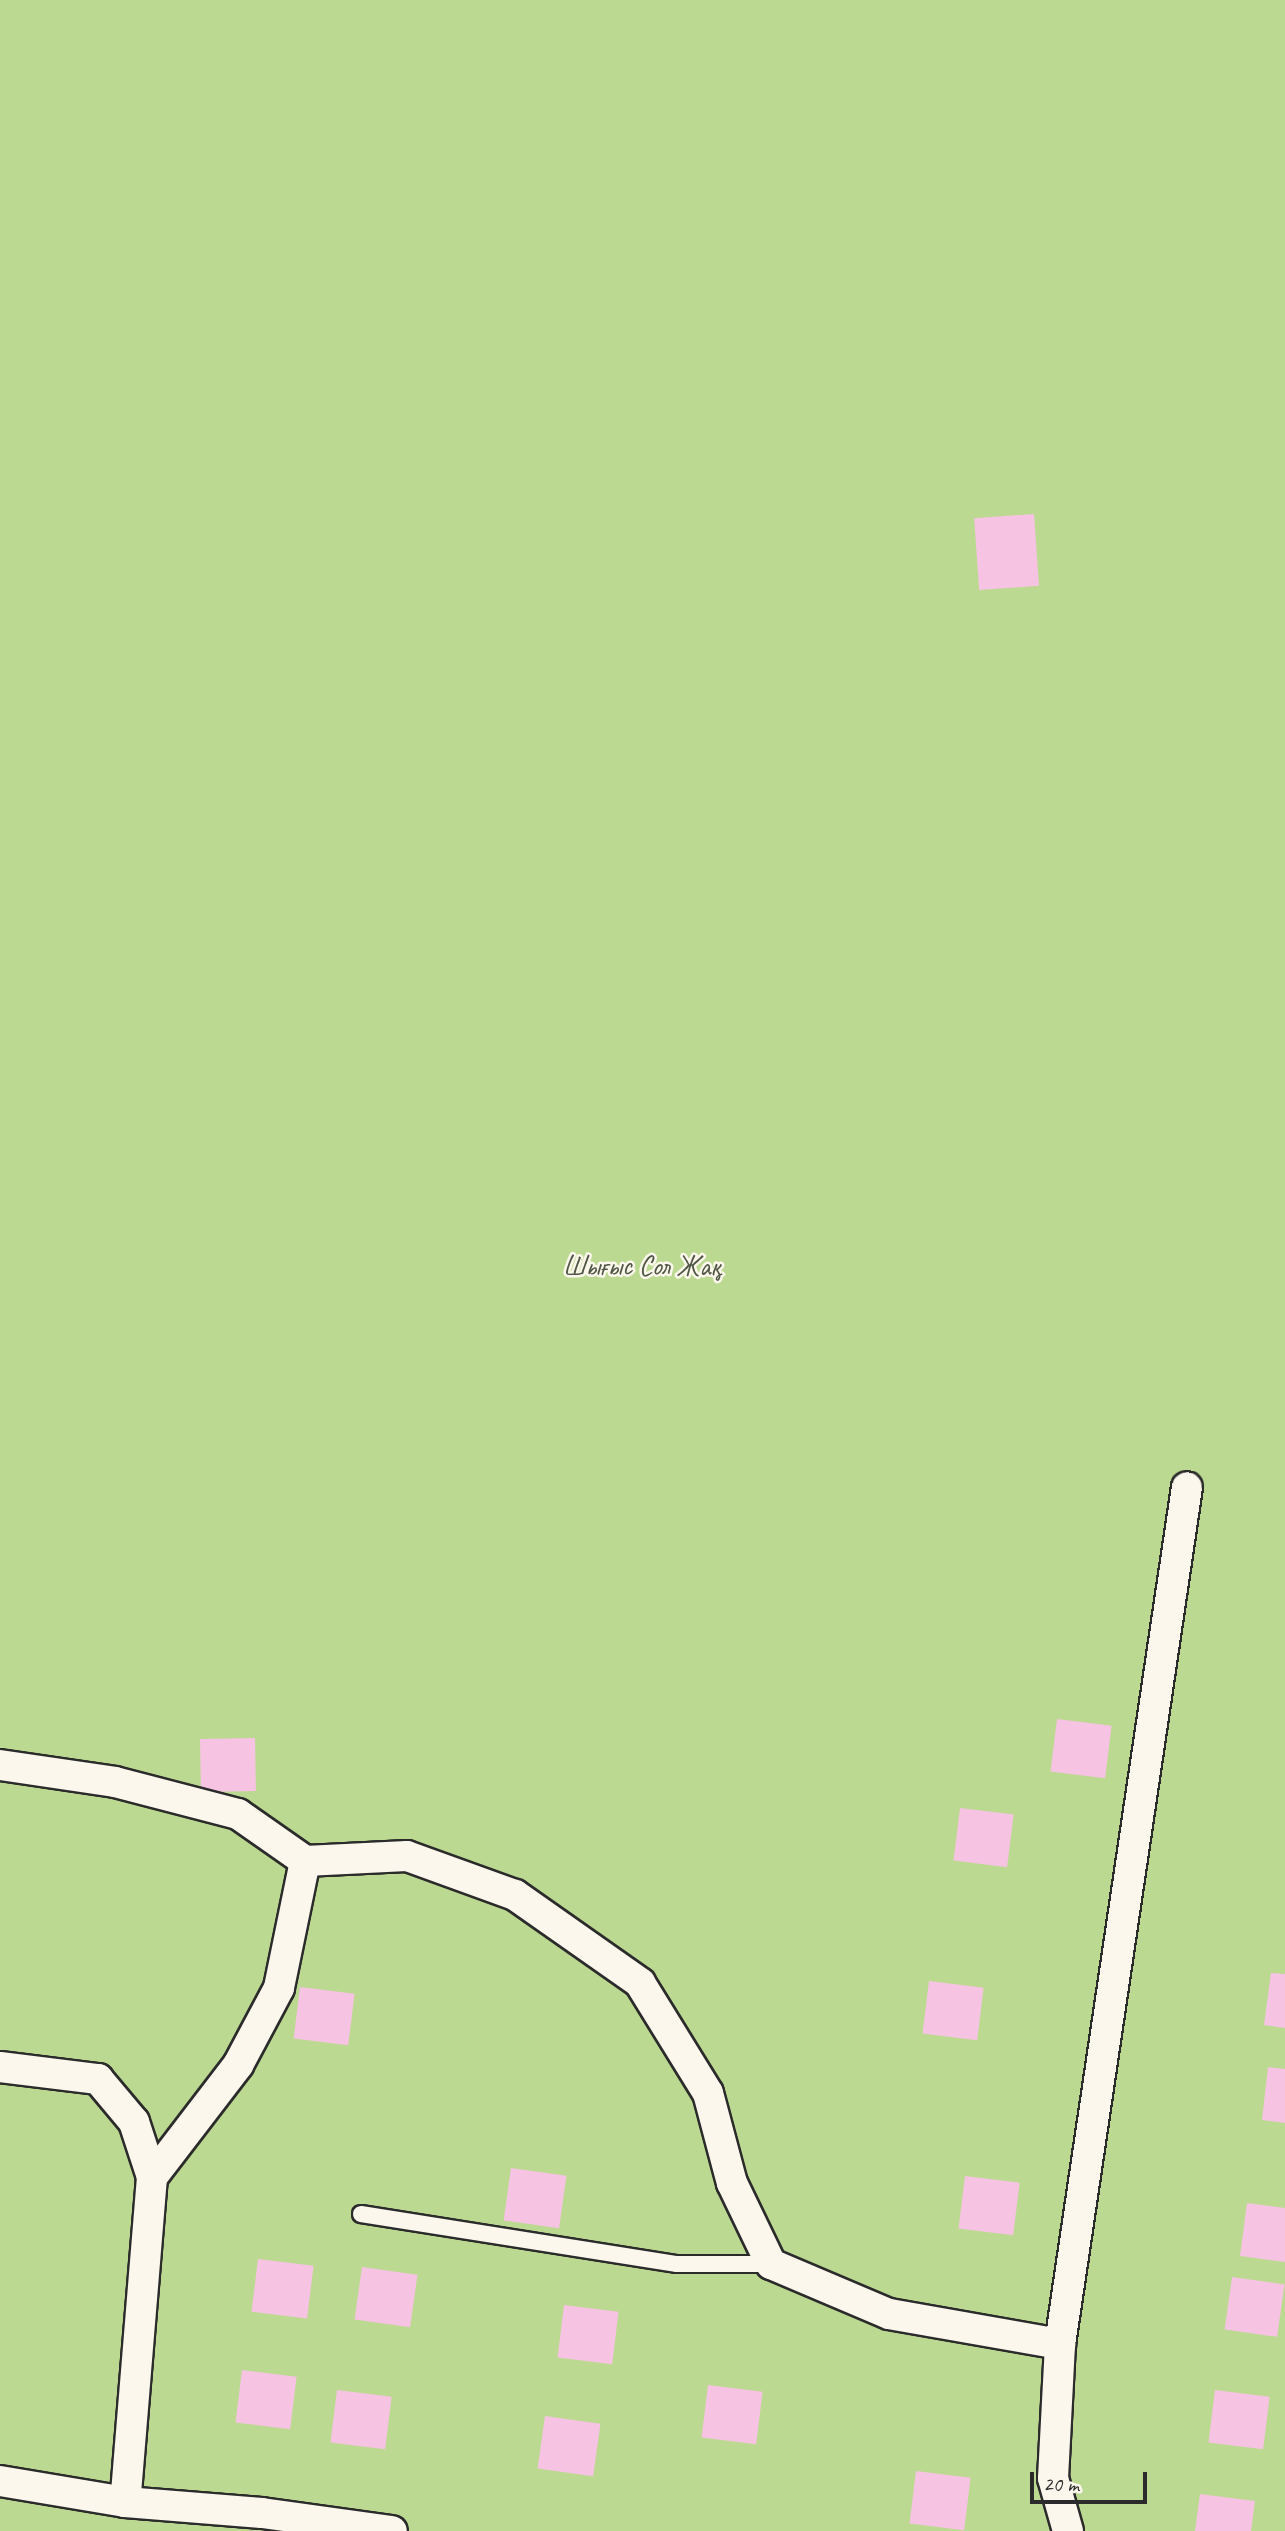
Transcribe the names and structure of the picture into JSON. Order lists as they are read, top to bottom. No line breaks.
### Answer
{"parks":["Шығыс Сол Жақ"],"scale_bar":"20 m"}
